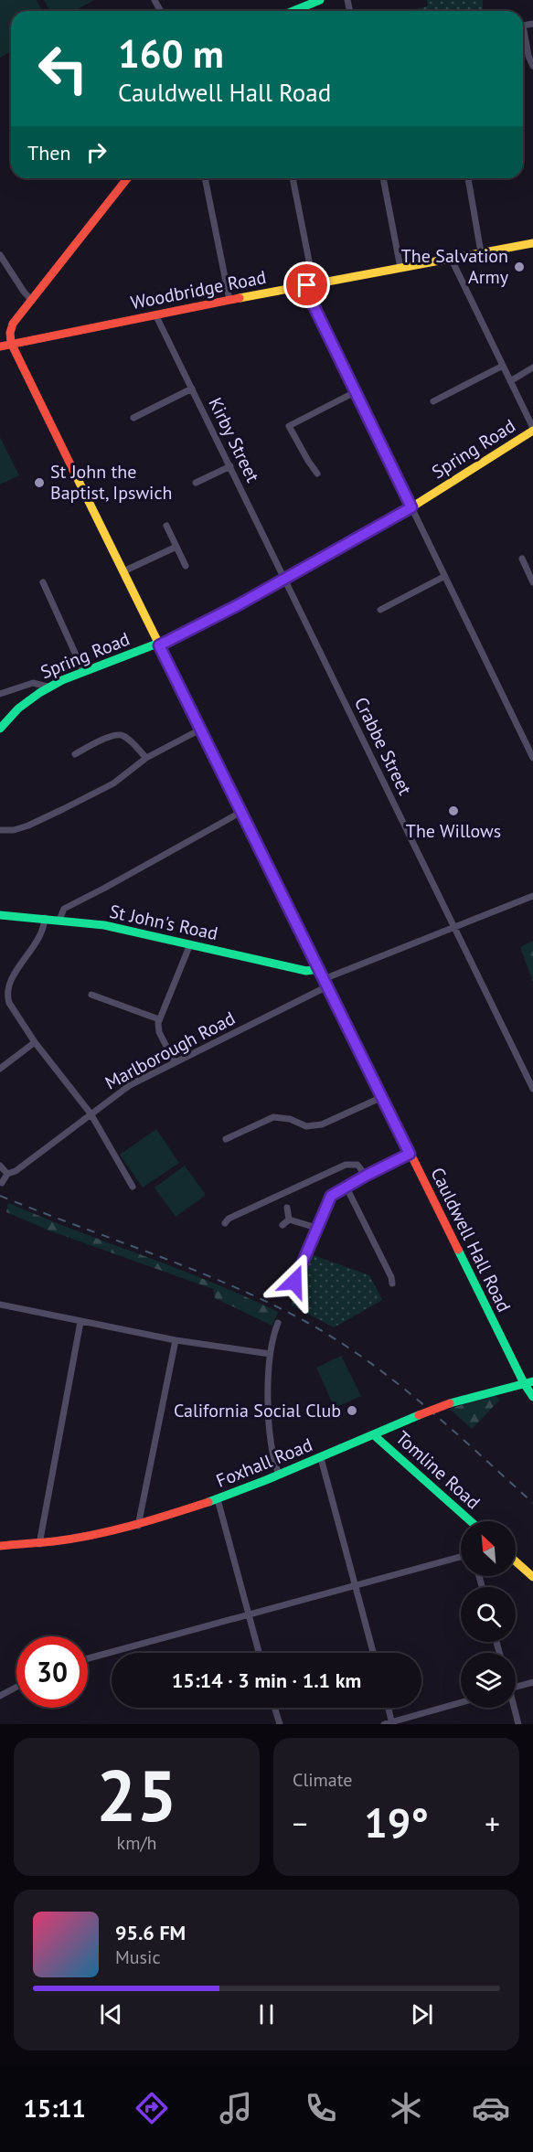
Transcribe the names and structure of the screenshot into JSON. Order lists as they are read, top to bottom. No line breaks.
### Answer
{"streets":{"street":["Woodbridge Road","Kirby Street","Spring Road","Crabbe Street","St John's Road","Marlborough Road","Cauldwell Hall Road","Foxhall Road","Tomline Road"]},"crossings":[["Woodbridge Road","Kirby Street"],["Woodbridge Road","Cauldwell Hall Road"],["Kirby Street","Spring Road"],["Kirby Street","Crabbe Street"],["Spring Road","Crabbe Street"],["Spring Road","Cauldwell Hall Road"],["Crabbe Street","Marlborough Road"],["St John's Road","Cauldwell Hall Road"],["Marlborough Road","Cauldwell Hall Road"],["Cauldwell Hall Road","Foxhall Road"],["Foxhall Road","Tomline Road"]],"places":["The Salvation Army","St John the Baptist, Ipswich","The Willows","California Social Club"],"north":"top left","page":{"turn":["160 m","Cauldwell Hall Road"],"then":"Then","limit":"30","trip":"15:14 · 3 min · 1.1 km","tile":[["25","km/h"],"Climate"],"heat":["−","19°","+"],"song":["95.6 FM","Music"],"tabs":"15:11"}}
